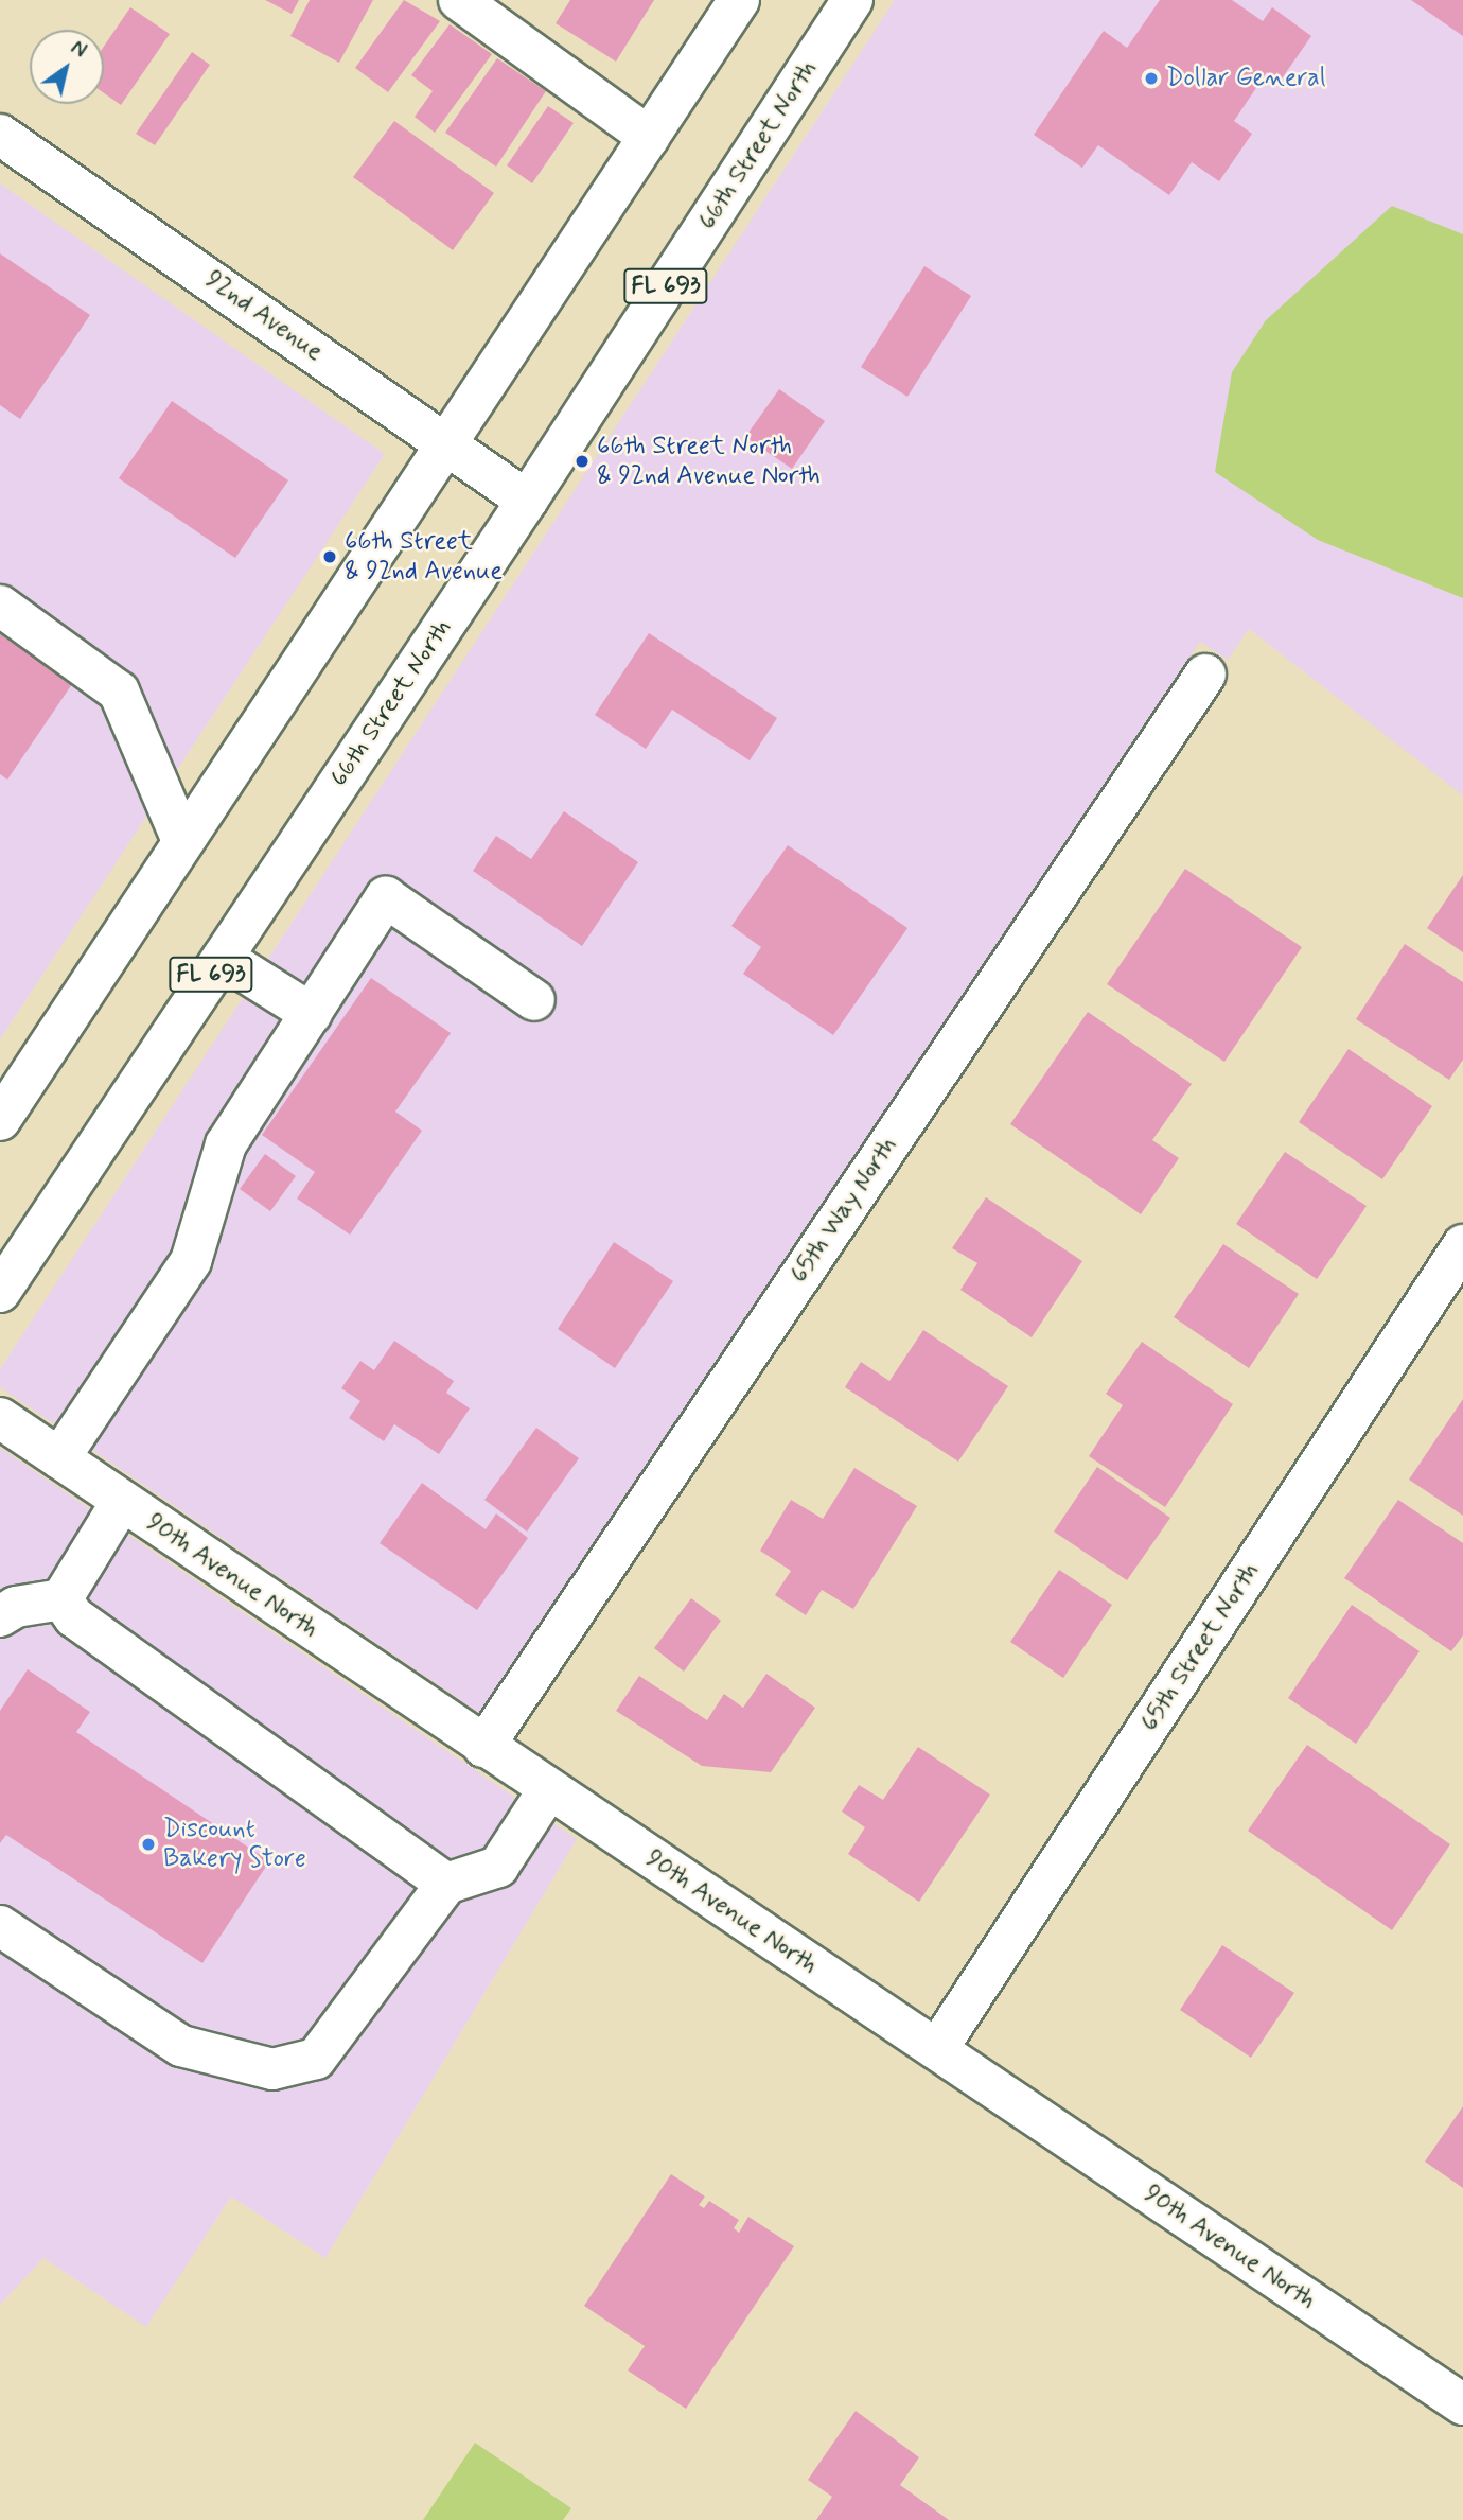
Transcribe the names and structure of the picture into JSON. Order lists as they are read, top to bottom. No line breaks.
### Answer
{"streets":{"street":["66th Street North","FL 693","92nd Avenue","65th Way North","90th Avenue North","65th Street North"]},"crossings":[["66th Street North","92nd Avenue"],["65th Way North","90th Avenue North"],["90th Avenue North","65th Street North"]],"places":["Dollar General","66th Street North & 92nd Avenue North","66th Street & 92nd Avenue","Discount Bakery Store"],"north":"top right"}
